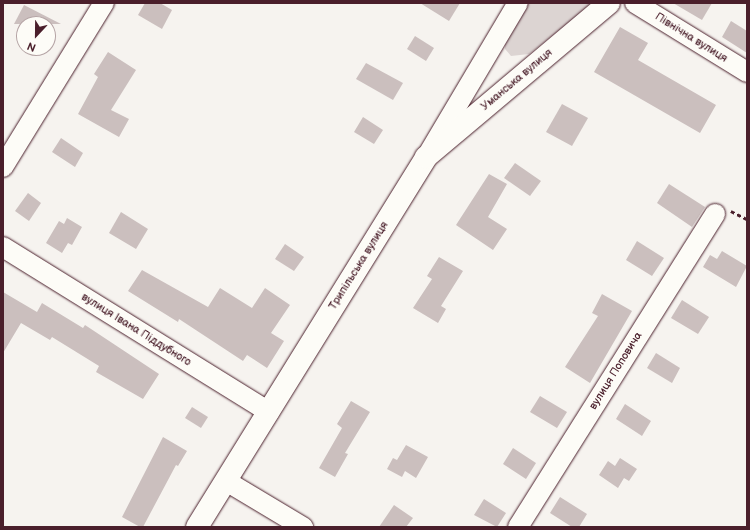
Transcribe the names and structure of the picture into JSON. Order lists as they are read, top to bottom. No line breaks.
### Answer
{"streets":{"main road":["Уманська вулиця","Трипільська вулиця"],"street":["Північна вулиця","вулиця Івана Піддубного","вулиця Поповича"]},"crossings":[["Уманська вулиця","Трипільська вулиця"],["Трипільська вулиця","вулиця Івана Піддубного"]],"north":"bottom"}
